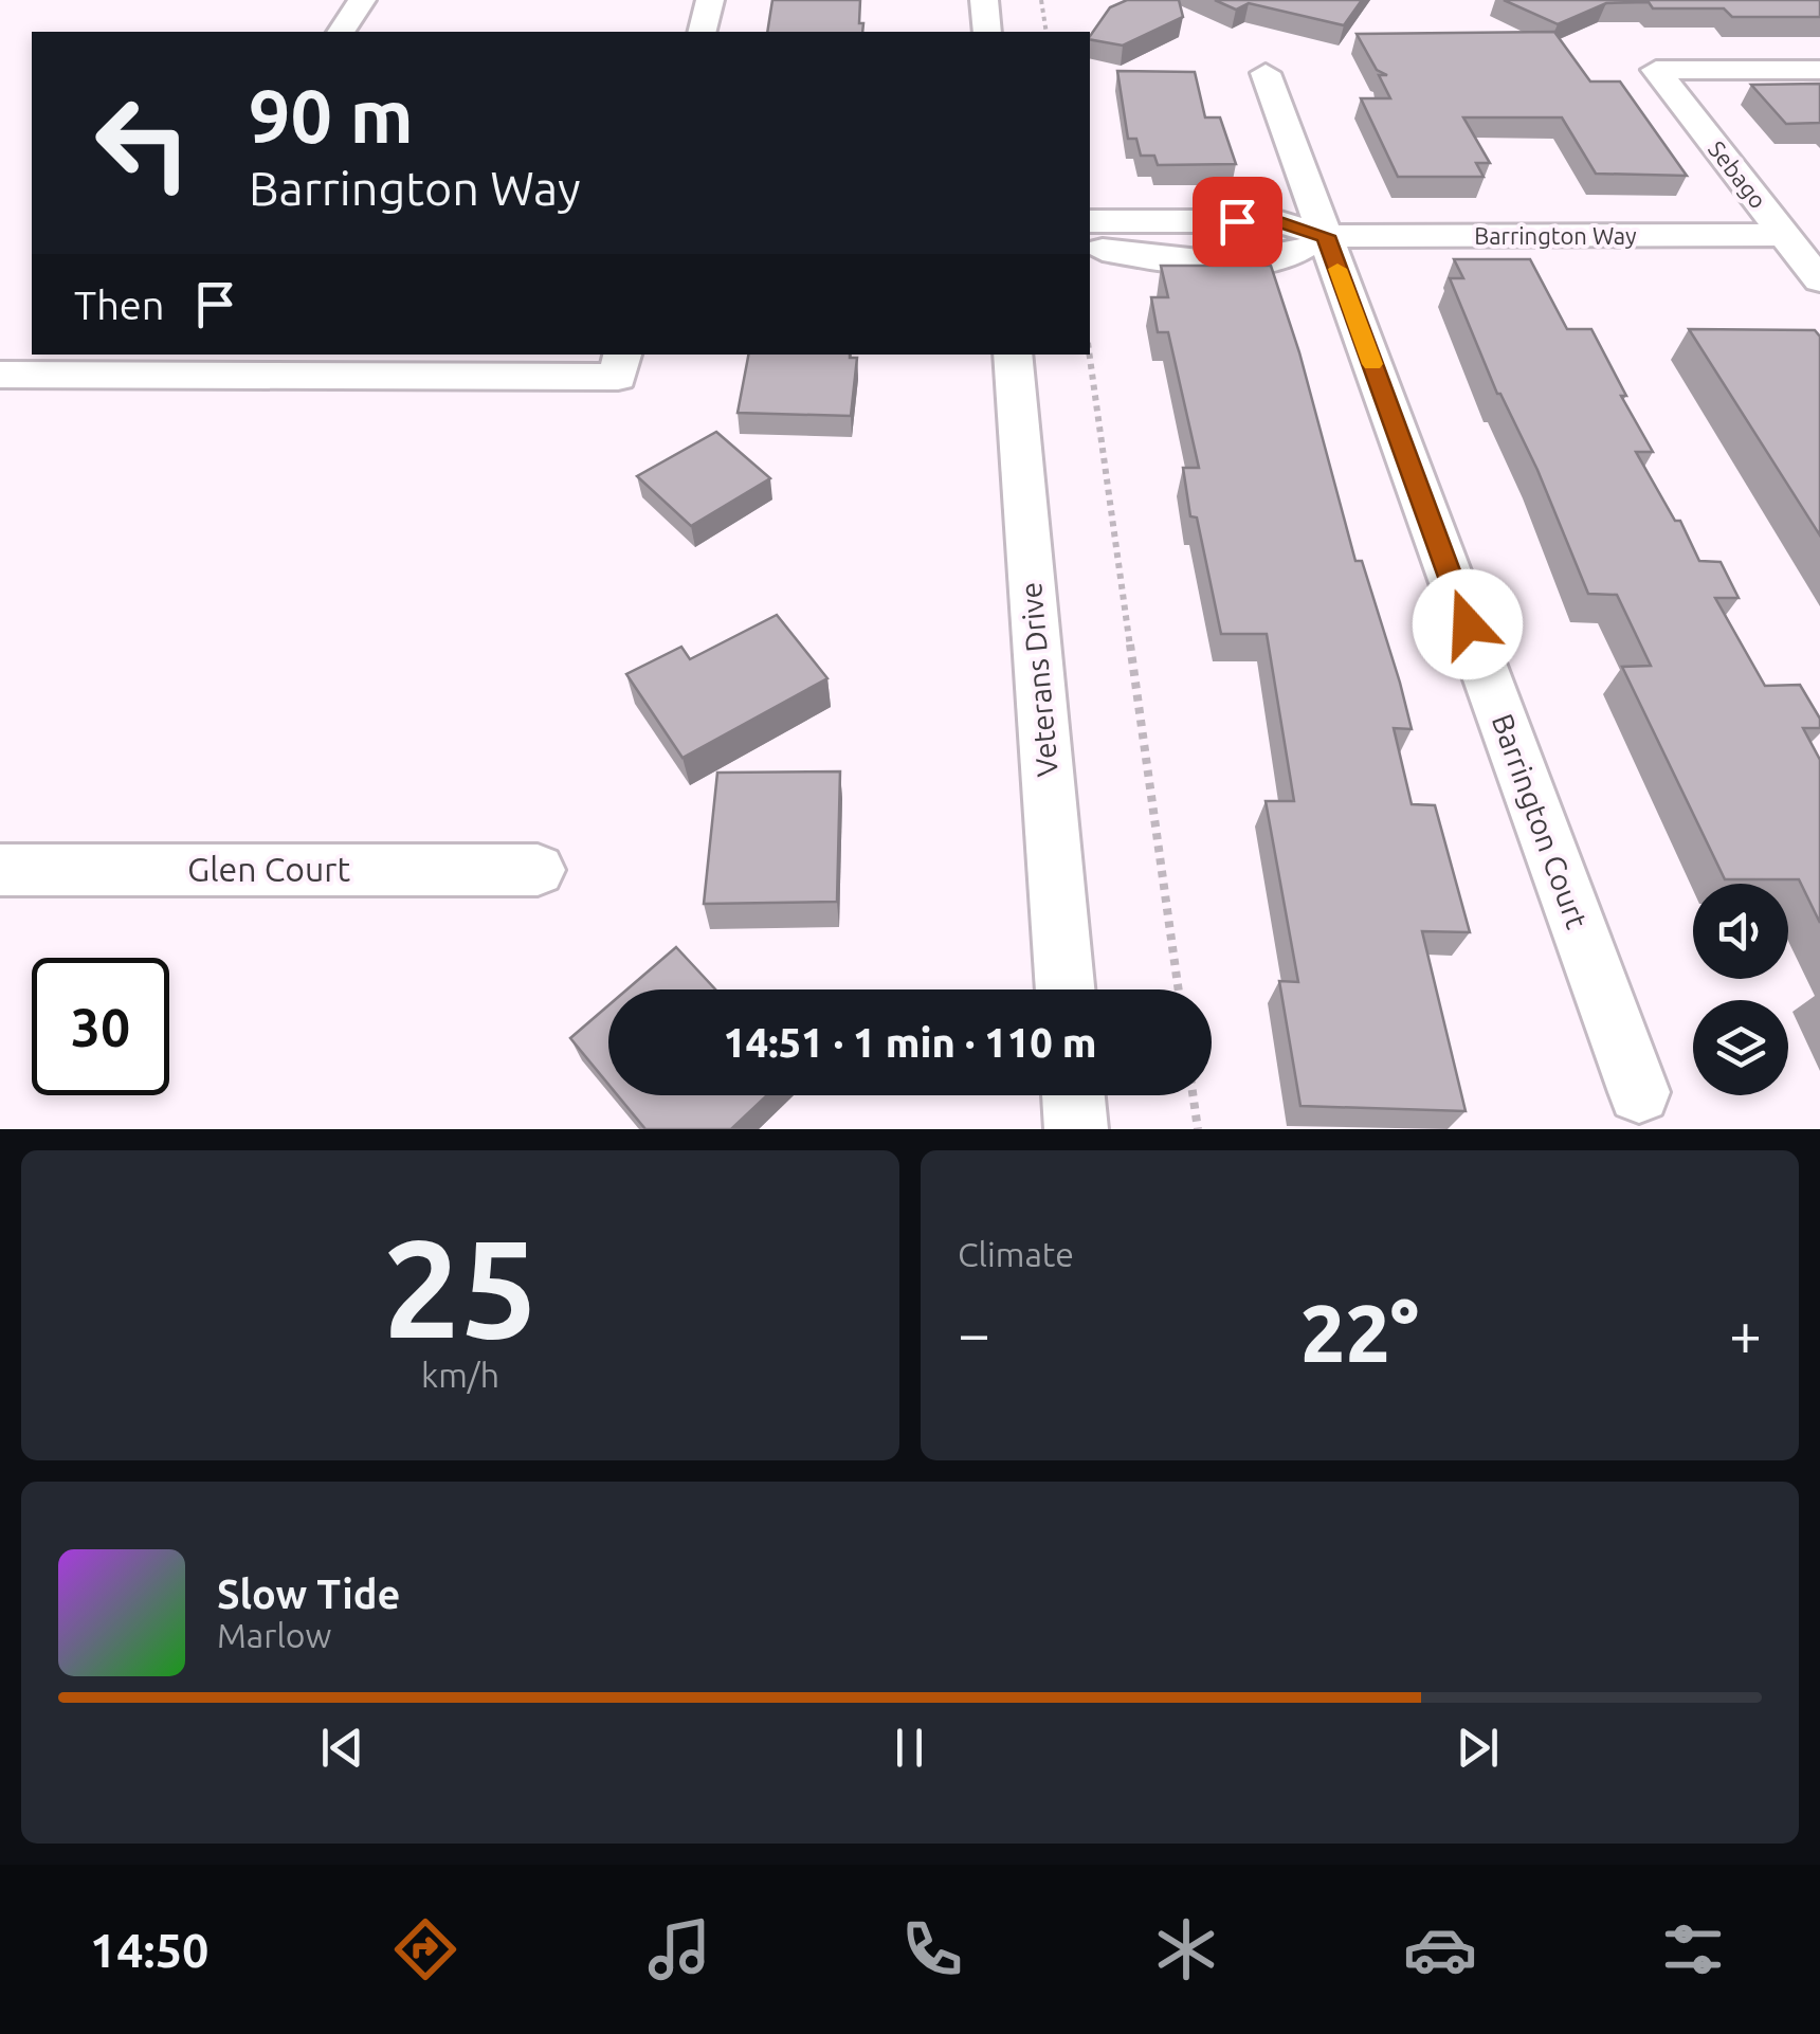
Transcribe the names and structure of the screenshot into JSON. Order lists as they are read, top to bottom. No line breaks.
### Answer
{"streets":{"street":["Sebago","Barrington Way","Veterans Drive","Barrington Court","Glen Court"]},"crossings":[["Sebago","Barrington Way"],["Barrington Way","Barrington Court"]],"page":{"turn":["90 m","Barrington Way"],"then":"Then","limit":"30","trip":"14:51 · 1 min · 110 m","tile":[["25","km/h"],"Climate"],"heat":["−","22°","+"],"song":["Slow Tide","Marlow"],"tabs":"14:50"}}
